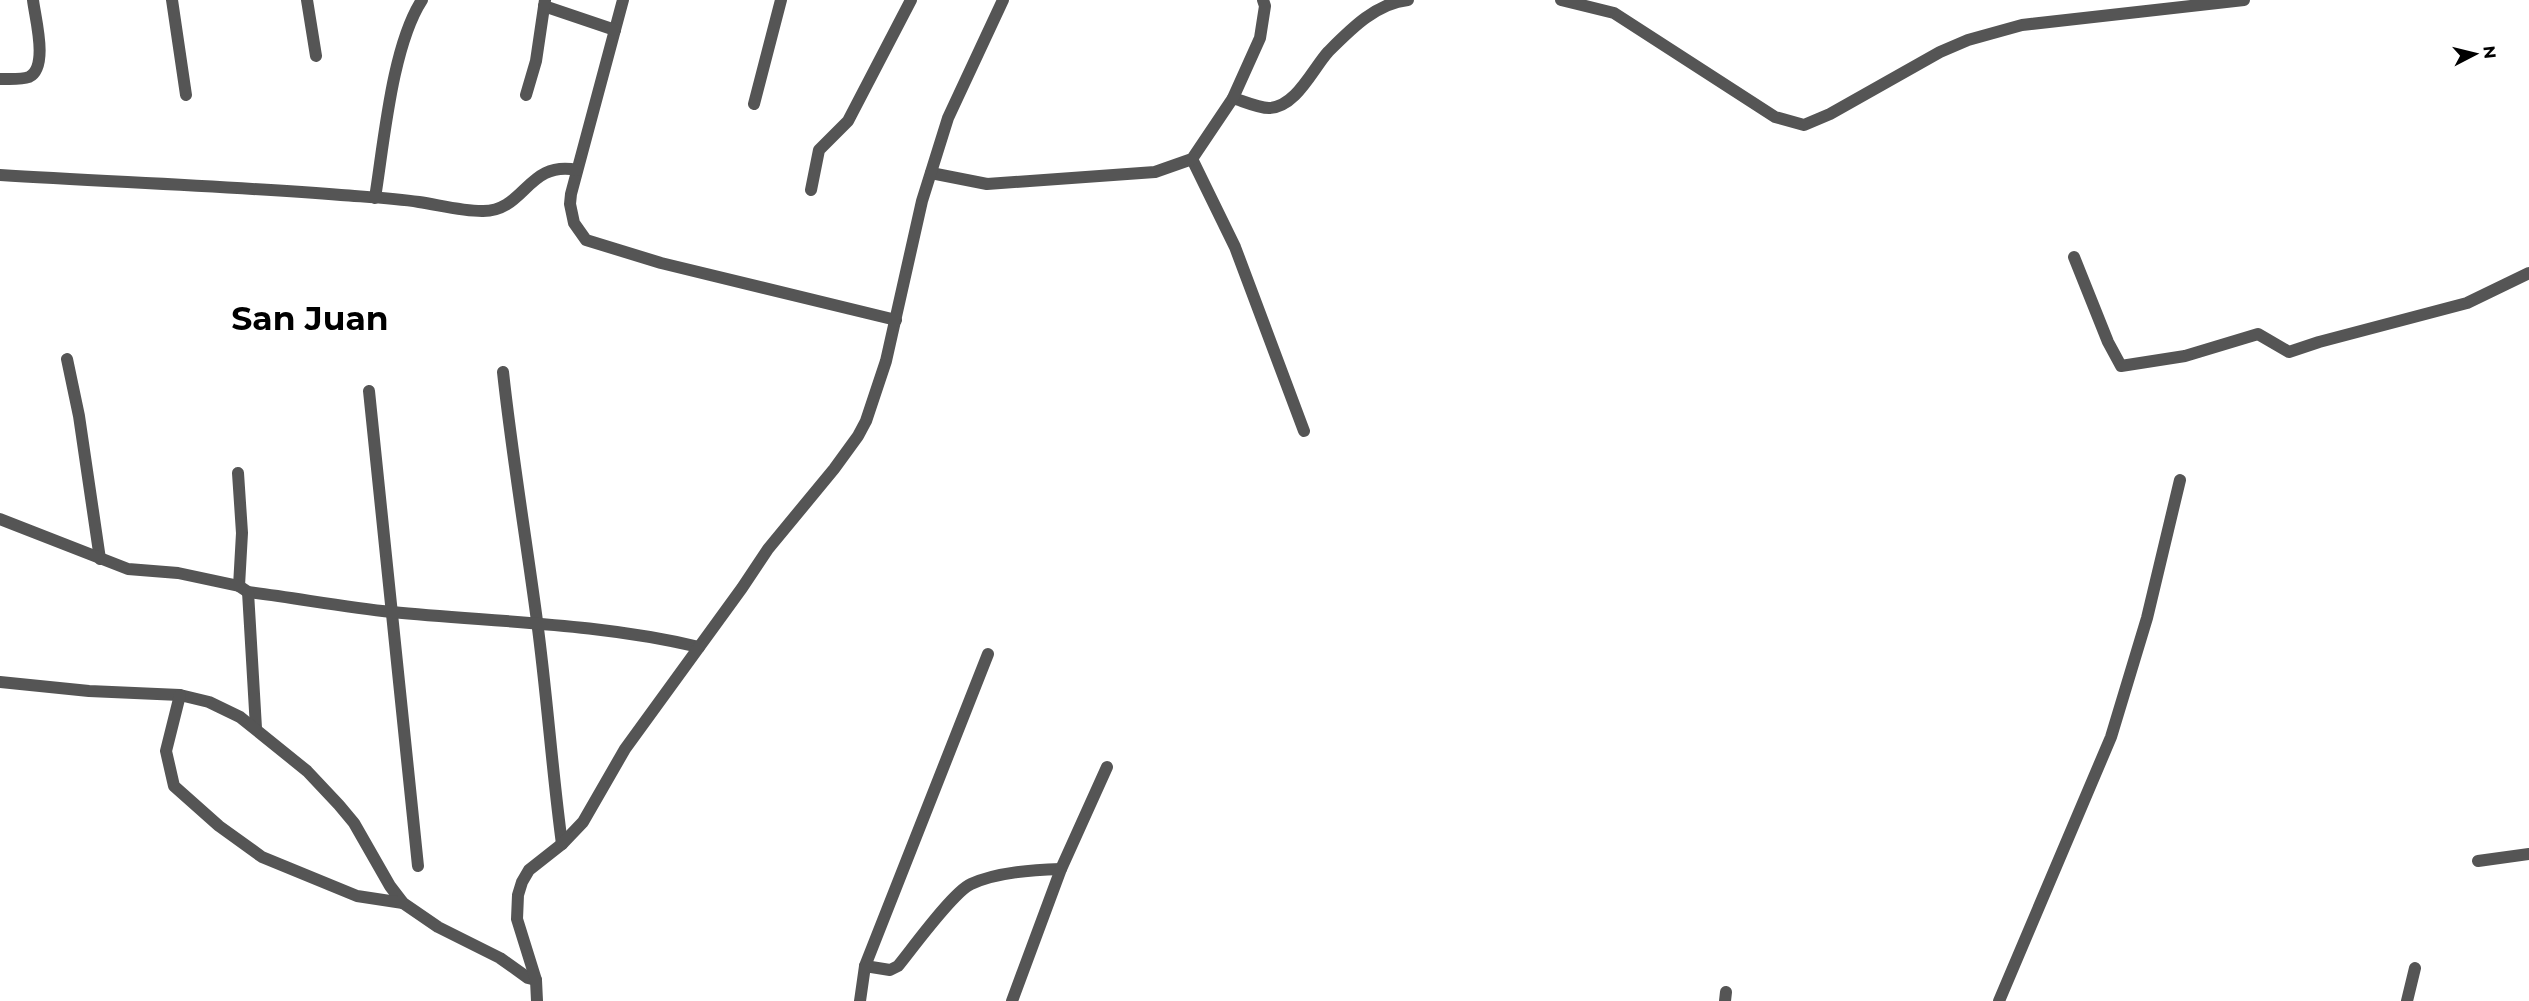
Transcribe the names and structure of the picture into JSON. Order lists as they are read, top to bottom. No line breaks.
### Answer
{"districts":["San Juan"],"north":"right"}
